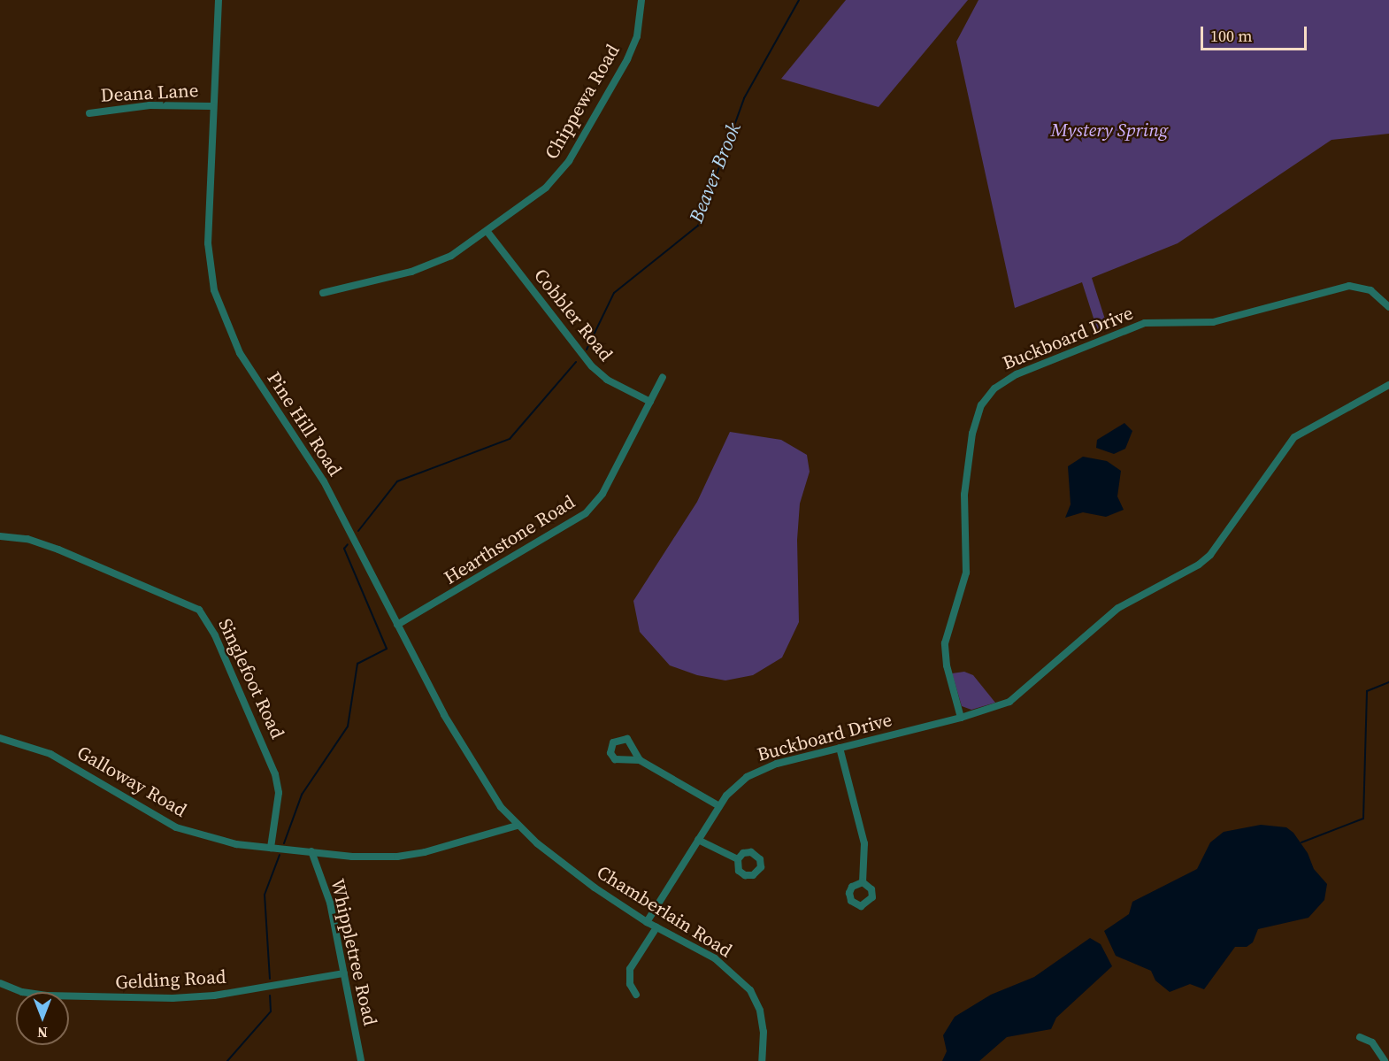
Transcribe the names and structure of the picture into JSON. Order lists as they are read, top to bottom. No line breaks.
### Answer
{"streets":{"street":["Deana Lane","Chippewa Road","Cobbler Road","Buckboard Drive","Pine Hill Road","Hearthstone Road","Singlefoot Road","Galloway Road","Chamberlain Road","Whippletree Road","Gelding Road"]},"crossings":[["Deana Lane","Pine Hill Road"],["Chippewa Road","Cobbler Road"],["Cobbler Road","Hearthstone Road"],["Buckboard Drive","Chamberlain Road"],["Pine Hill Road","Hearthstone Road"],["Pine Hill Road","Galloway Road"],["Pine Hill Road","Chamberlain Road"],["Singlefoot Road","Galloway Road"],["Galloway Road","Chamberlain Road"],["Galloway Road","Whippletree Road"],["Whippletree Road","Gelding Road"]],"water":["Beaver Brook"],"parks":["Mystery Spring"],"scale_bar":"100 m","north":"bottom"}
